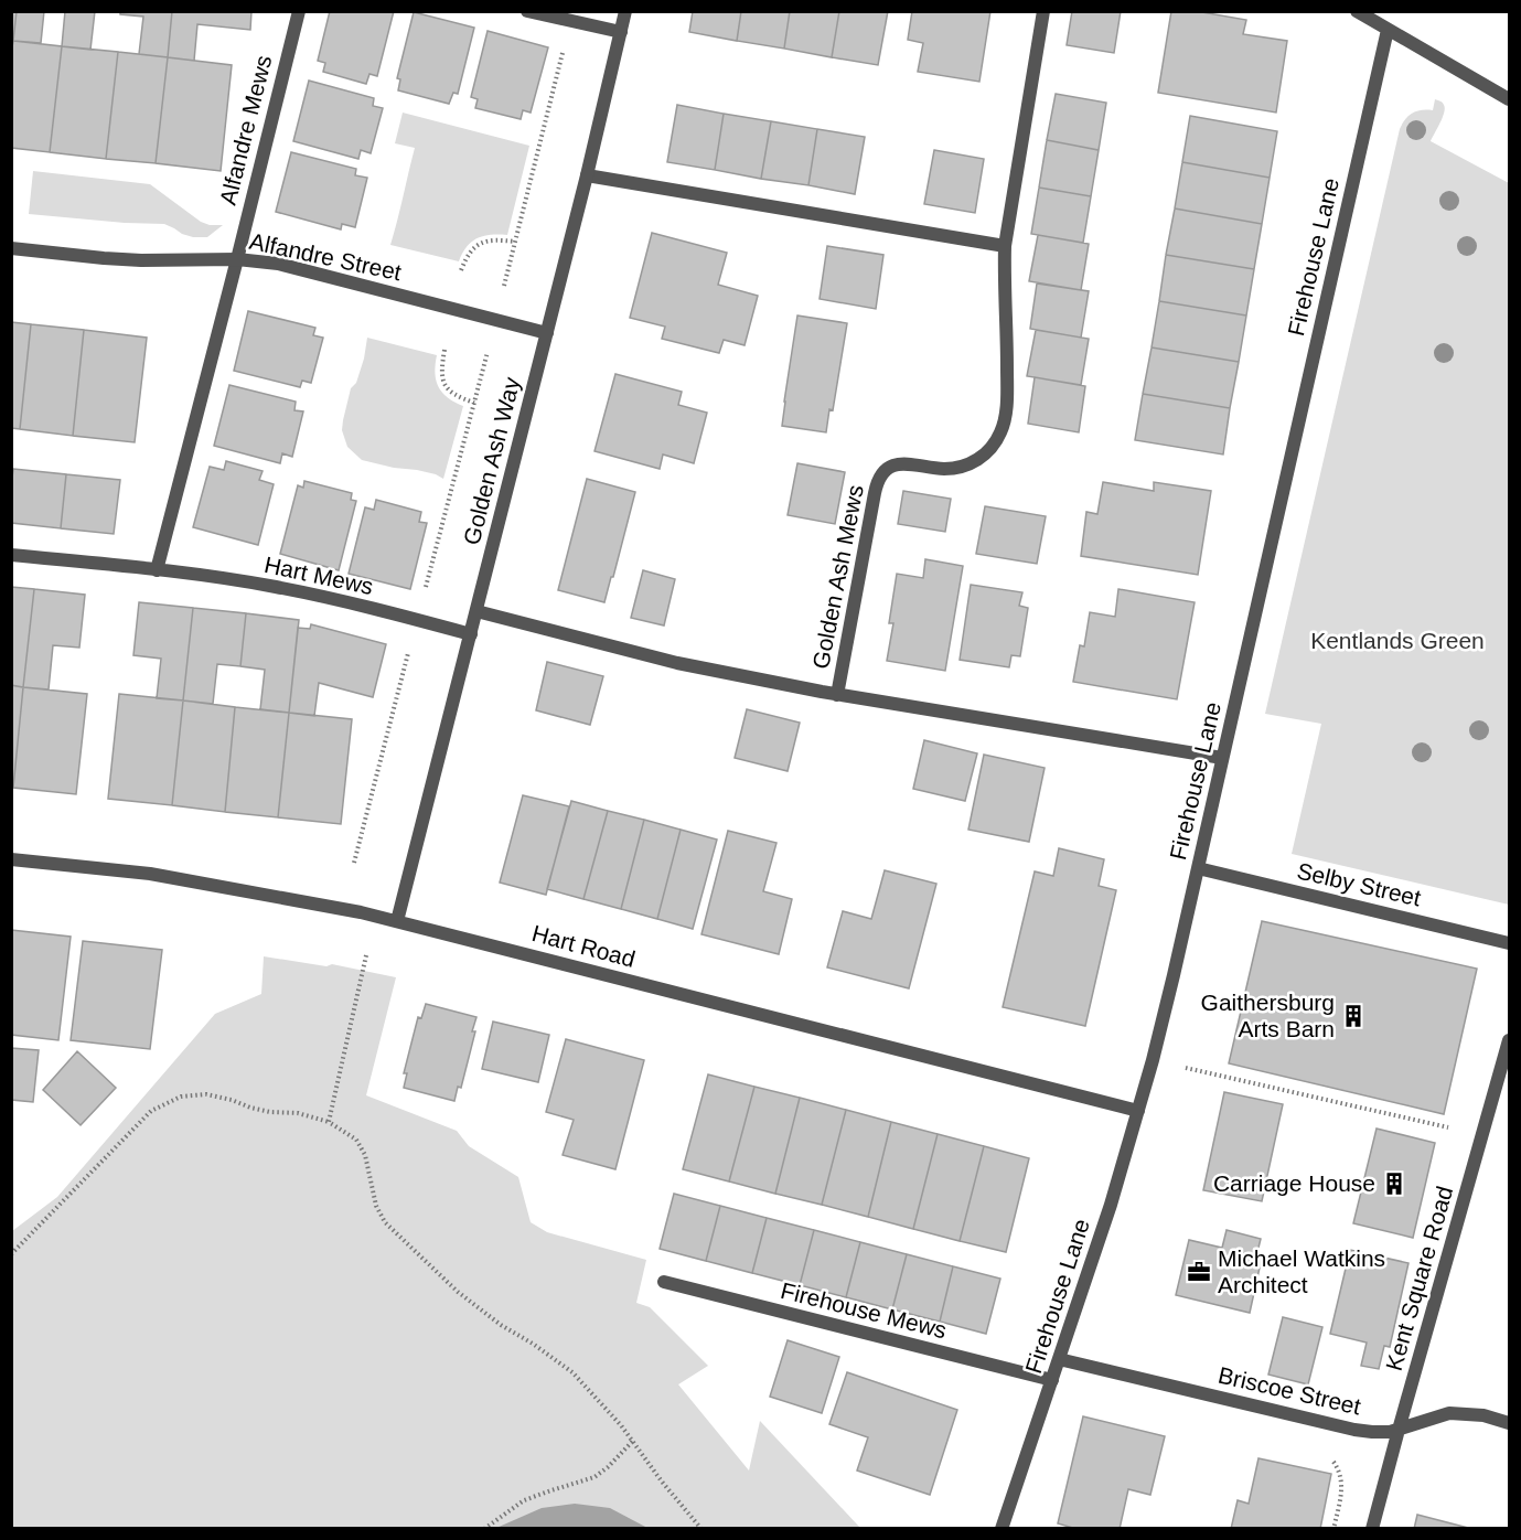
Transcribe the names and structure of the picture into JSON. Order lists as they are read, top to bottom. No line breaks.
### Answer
{"streets":{"street":["Alfandre Mews","Alfandre Street","Firehouse Lane","Golden Ash Way","Hart Mews","Golden Ash Mews","Selby Street","Hart Road","Kent Square Road","Firehouse Mews","Briscoe Street"]},"crossings":[["Alfandre Mews","Alfandre Street"],["Alfandre Street","Golden Ash Way"],["Firehouse Lane","Golden Ash Mews"],["Firehouse Lane","Selby Street"],["Firehouse Lane","Hart Road"],["Firehouse Lane","Firehouse Mews"],["Firehouse Lane","Briscoe Street"],["Golden Ash Way","Hart Mews"],["Golden Ash Way","Golden Ash Mews"],["Golden Ash Way","Hart Road"],["Kent Square Road","Briscoe Street"]],"parks":["Kentlands Green"],"places":{"building":["Gaithersburg Arts Barn","Carriage House"],"office":["Michael Watkins Architect"]}}
